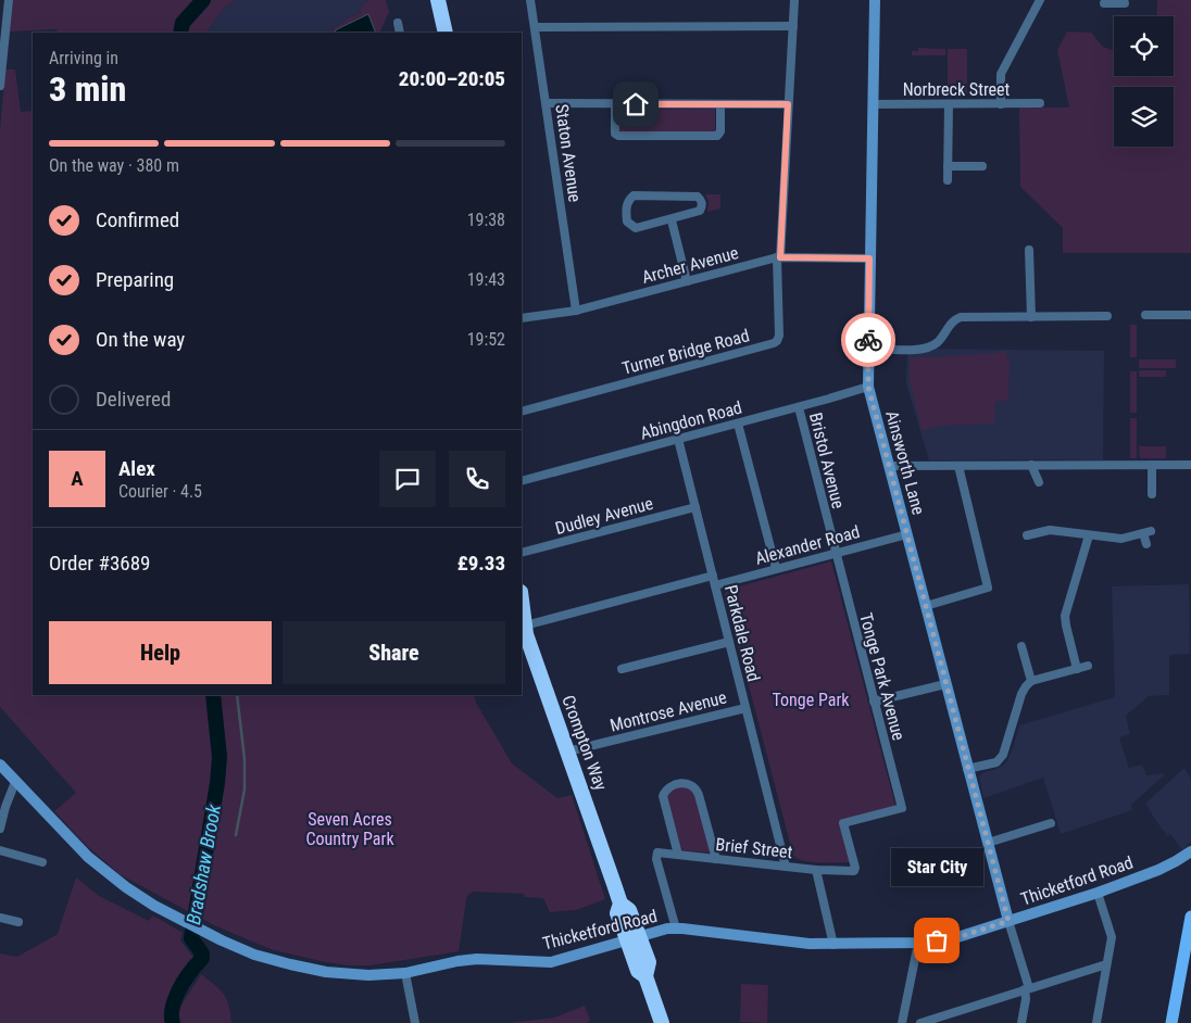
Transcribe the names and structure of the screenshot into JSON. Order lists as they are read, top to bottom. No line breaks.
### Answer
{"streets":{"highway":["Crompton Way"],"main road":["Ainsworth Lane","Thicketford Road"],"street":["Norbreck Street","Staton Avenue","Archer Avenue","Turner Bridge Road","Abingdon Road","Bristol Avenue","Dudley Avenue","Alexander Road","Parkdale Road","Tonge Park Avenue","Montrose Avenue","Brief Street"]},"crossings":[["Norbreck Street","Ainsworth Lane"],["Staton Avenue","Archer Avenue"],["Archer Avenue","Turner Bridge Road"],["Archer Avenue","Ainsworth Lane"],["Abingdon Road","Bristol Avenue"],["Abingdon Road","Ainsworth Lane"],["Abingdon Road","Parkdale Road"],["Bristol Avenue","Alexander Road"],["Bristol Avenue","Tonge Park Avenue"],["Ainsworth Lane","Alexander Road"],["Ainsworth Lane","Thicketford Road"],["Dudley Avenue","Parkdale Road"],["Alexander Road","Parkdale Road"],["Alexander Road","Tonge Park Avenue"],["Alexander Road","Crompton Way"],["Parkdale Road","Montrose Avenue"],["Parkdale Road","Brief Street"],["Tonge Park Avenue","Brief Street"],["Montrose Avenue","Crompton Way"],["Crompton Way","Thicketford Road"],["Brief Street","Thicketford Road"]],"water":["Bradshaw Brook"],"parks":["Tonge Park","Seven Acres Country Park"],"places":["Star City"],"page":{"heading":["3 min","Arriving in","20:00–20:05"],"panel":["Alex","Courier · 4.5","Order #3689","£9.33"],"bar":"On the way · 380 m","list":[["Confirmed","19:38"],["Preparing","19:43"],["On the way","19:52"],"Delivered"],"round":"A","buttons":["Help","Share"],"bubble":"Star City"}}
